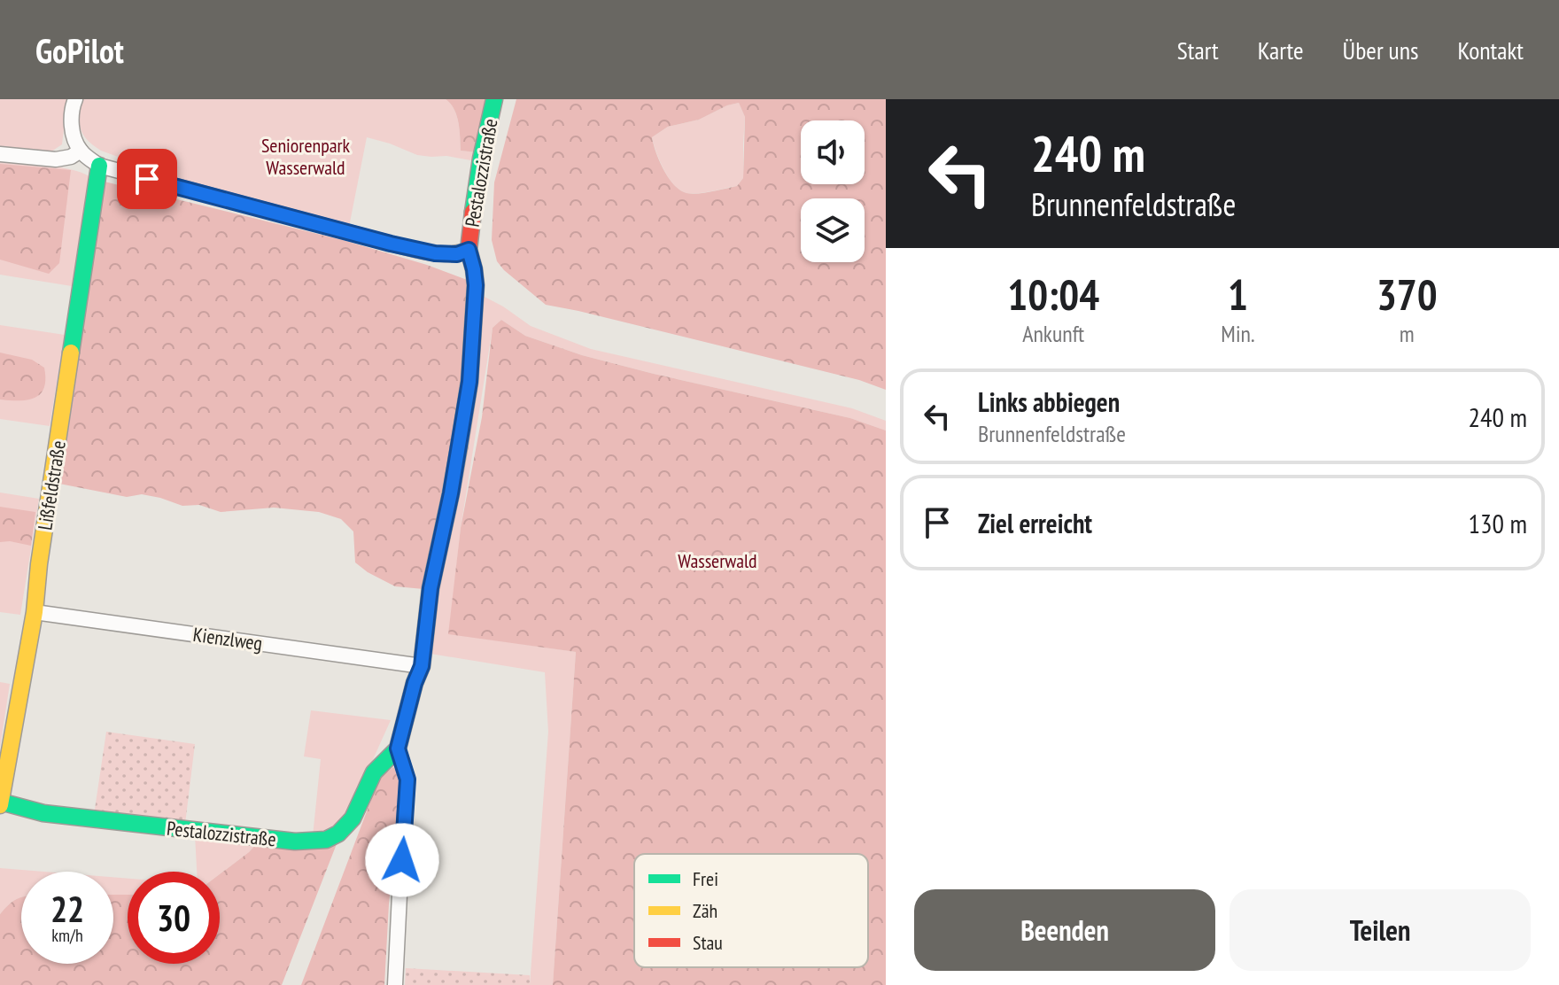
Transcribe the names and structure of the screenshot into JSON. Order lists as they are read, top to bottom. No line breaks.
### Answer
{"streets":{"street":["Pestalozzistraße","Lißfeldstraße","Kienzlweg"]},"crossings":[["Pestalozzistraße","Lißfeldstraße"],["Pestalozzistraße","Kienzlweg"],["Lißfeldstraße","Kienzlweg"]],"parks":["Seniorenpark Wasserwald","Wasserwald"],"legend":["Frei","Zäh","Stau"],"page":{"header":"GoPilot","nav":["Start","Karte","Über uns","Kontakt"],"turn":["240 m","Brunnenfeldstraße"],"eta":["10:04","Ankunft","1","Min.","370","m"],"list":[{"name":"Links abbiegen","note":"Brunnenfeldstraße","value":"240 m"},{"name":"Ziel erreicht","value":"130 m"}],"speed":"22 km/h","limit":"30","buttons":["Beenden","Teilen"]}}
